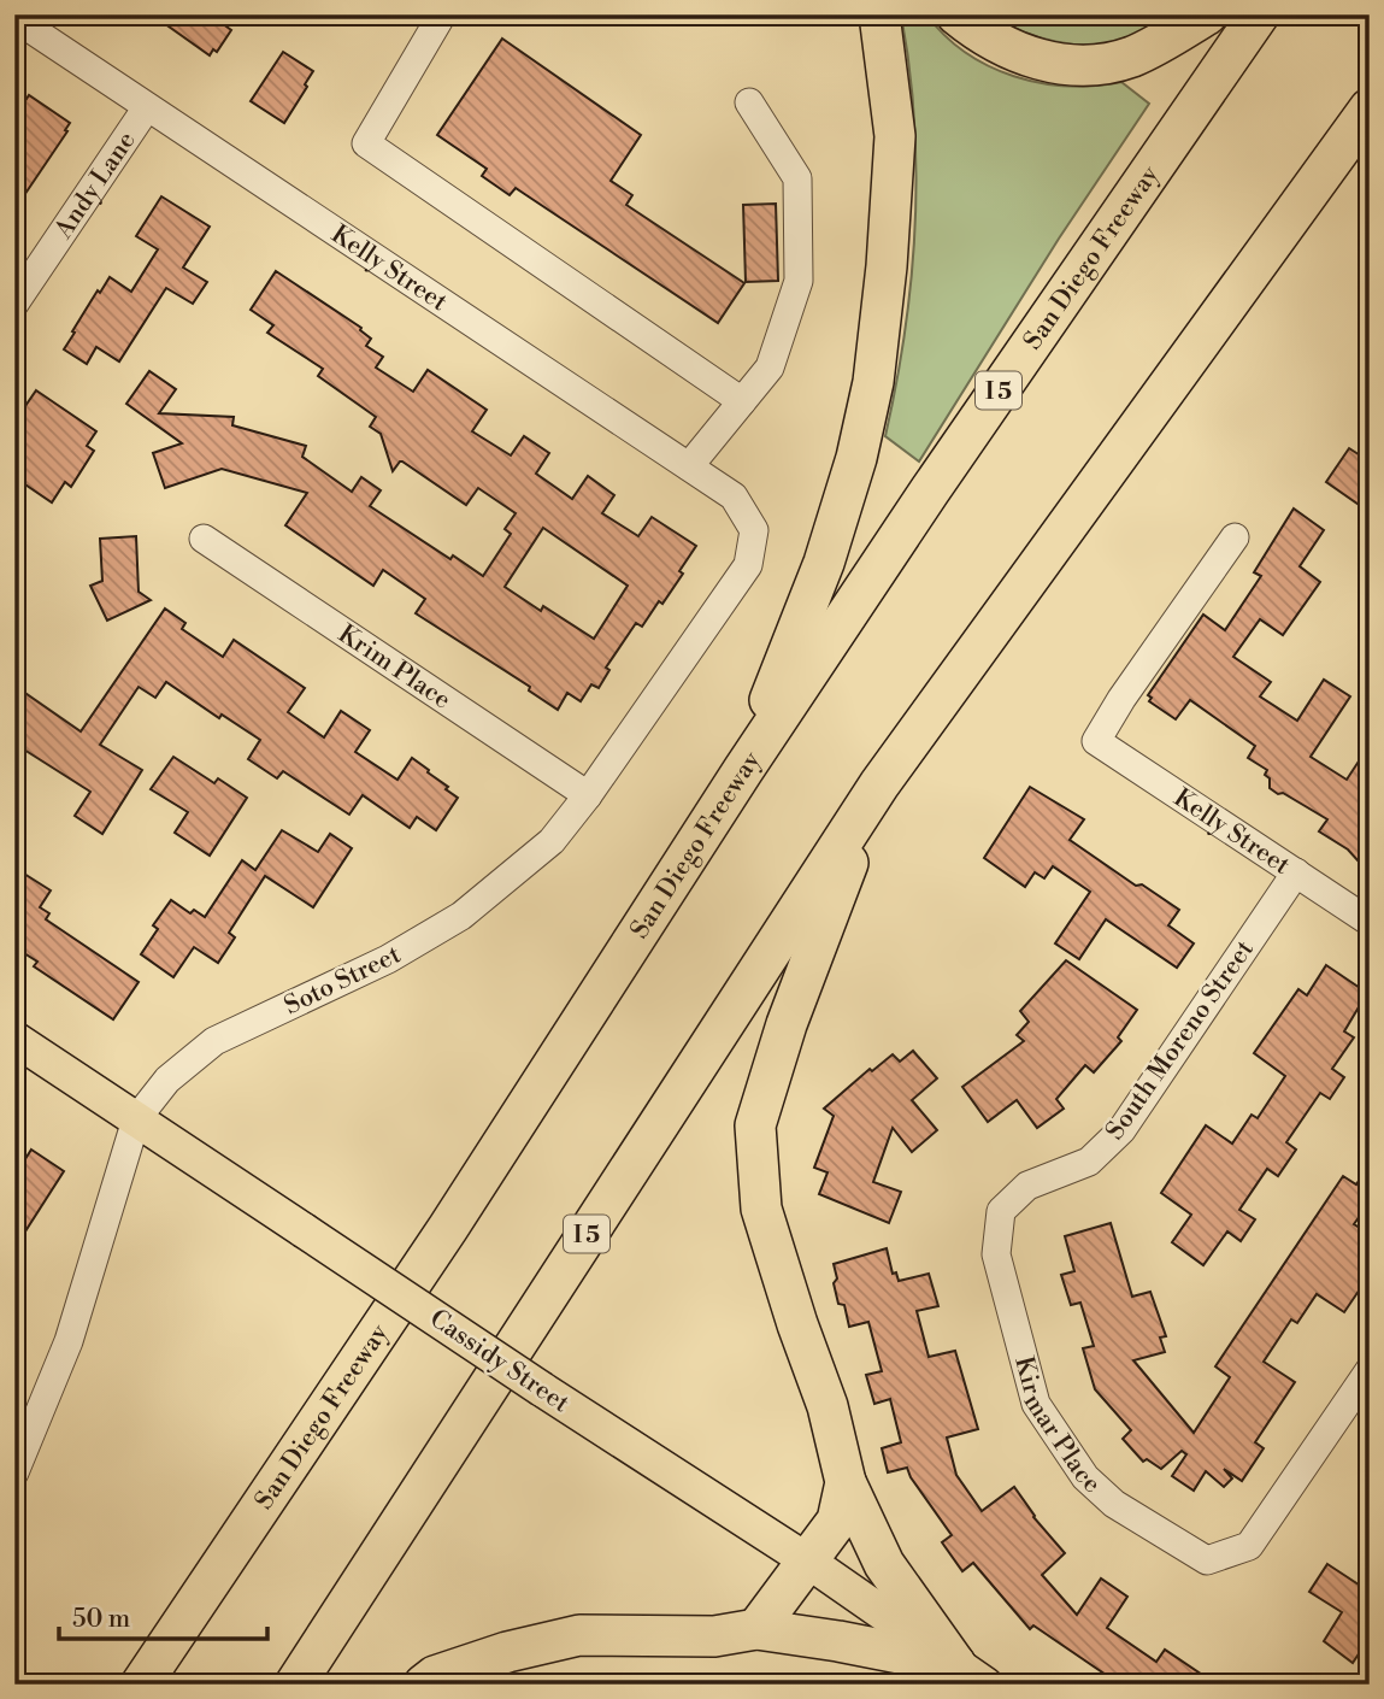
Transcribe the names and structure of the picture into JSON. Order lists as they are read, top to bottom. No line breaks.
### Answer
{"streets":{"highway":["San Diego Freeway","I 5"],"main road":["Cassidy Street"],"street":["Andy Lane","Kelly Street","Krim Place","Soto Street","South Moreno Street","Kirmar Place"]},"crossings":[["Andy Lane","Kelly Street"],["Kelly Street","Soto Street"],["Kelly Street","South Moreno Street"],["Krim Place","Soto Street"],["Soto Street","Cassidy Street"],["South Moreno Street","Kirmar Place"]],"scale_bar":"50 m"}
